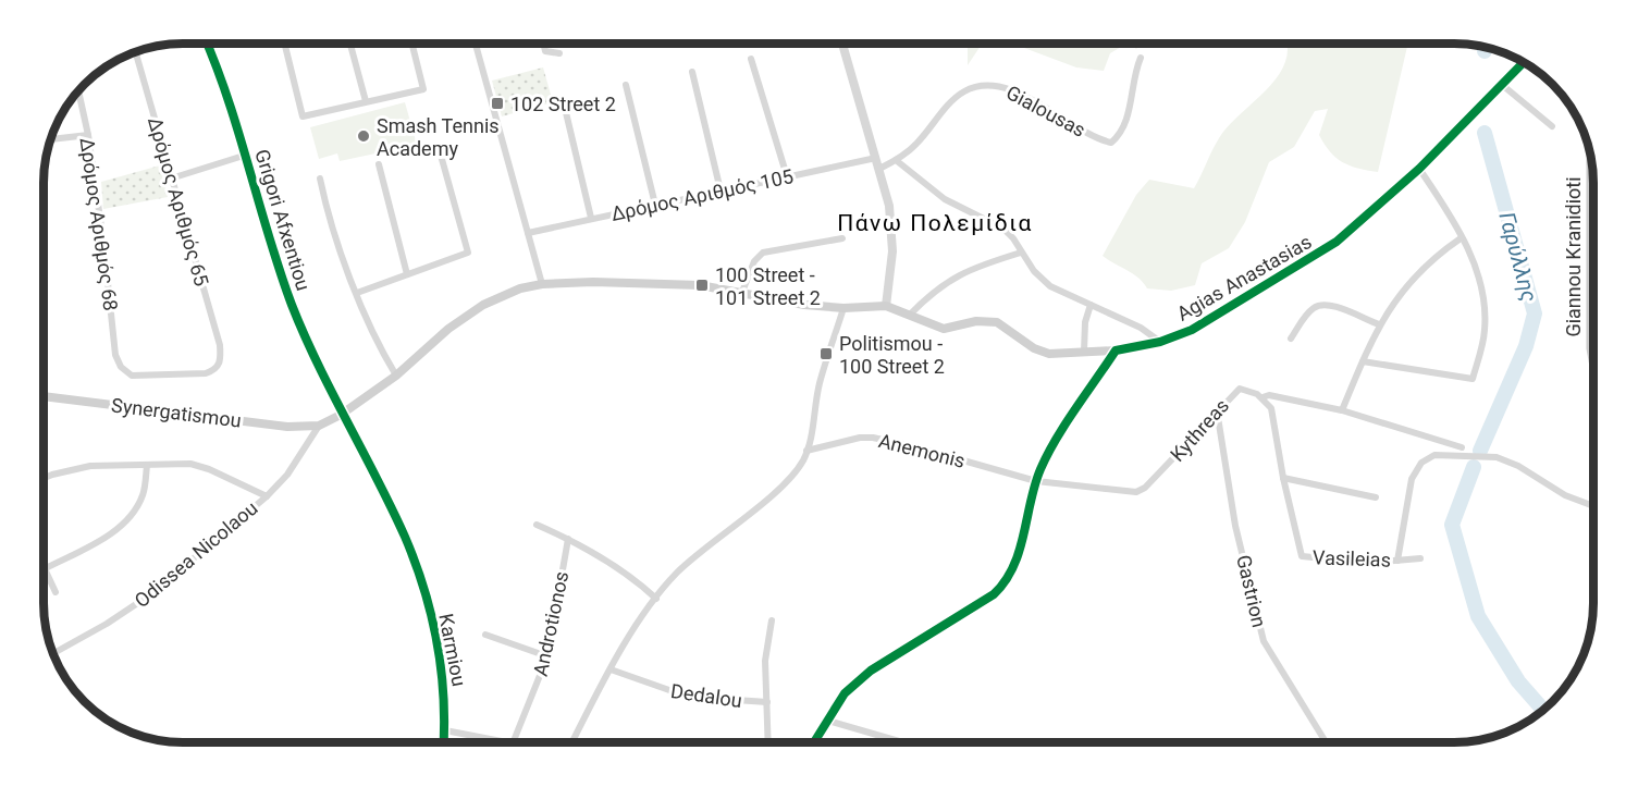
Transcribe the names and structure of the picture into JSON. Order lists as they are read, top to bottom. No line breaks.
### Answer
{"streets":{"main road":["Giannou Kranidioti","Agias Anastasias","Synergatismou"],"street":["Gialousas","Δρόμος Αριθμός 105","Δρόμος Αριθμός 65","Grigori Afxentiou","Δρόμος Αριθμός 68","Kythreas","Anemonis","Odissea Nicolaou","Vasileias","Gastrion","Androtionos","Karmiou","Dedalou"]},"crossings":[["Δρόμος Αριθμός 65","Δρόμος Αριθμός 68"],["Grigori Afxentiou","Karmiou"],["Synergatismou","Odissea Nicolaou"],["Kythreas","Anemonis"],["Kythreas","Gastrion"]],"districts":["Πάνω Πολεμίδια"],"water":["Γαρύλλης"],"places":{"transit":["102 Street 2","100 Street - 101 Street 2","Politismou - 100 Street 2"],"other":["Smash Tennis Academy"]}}
